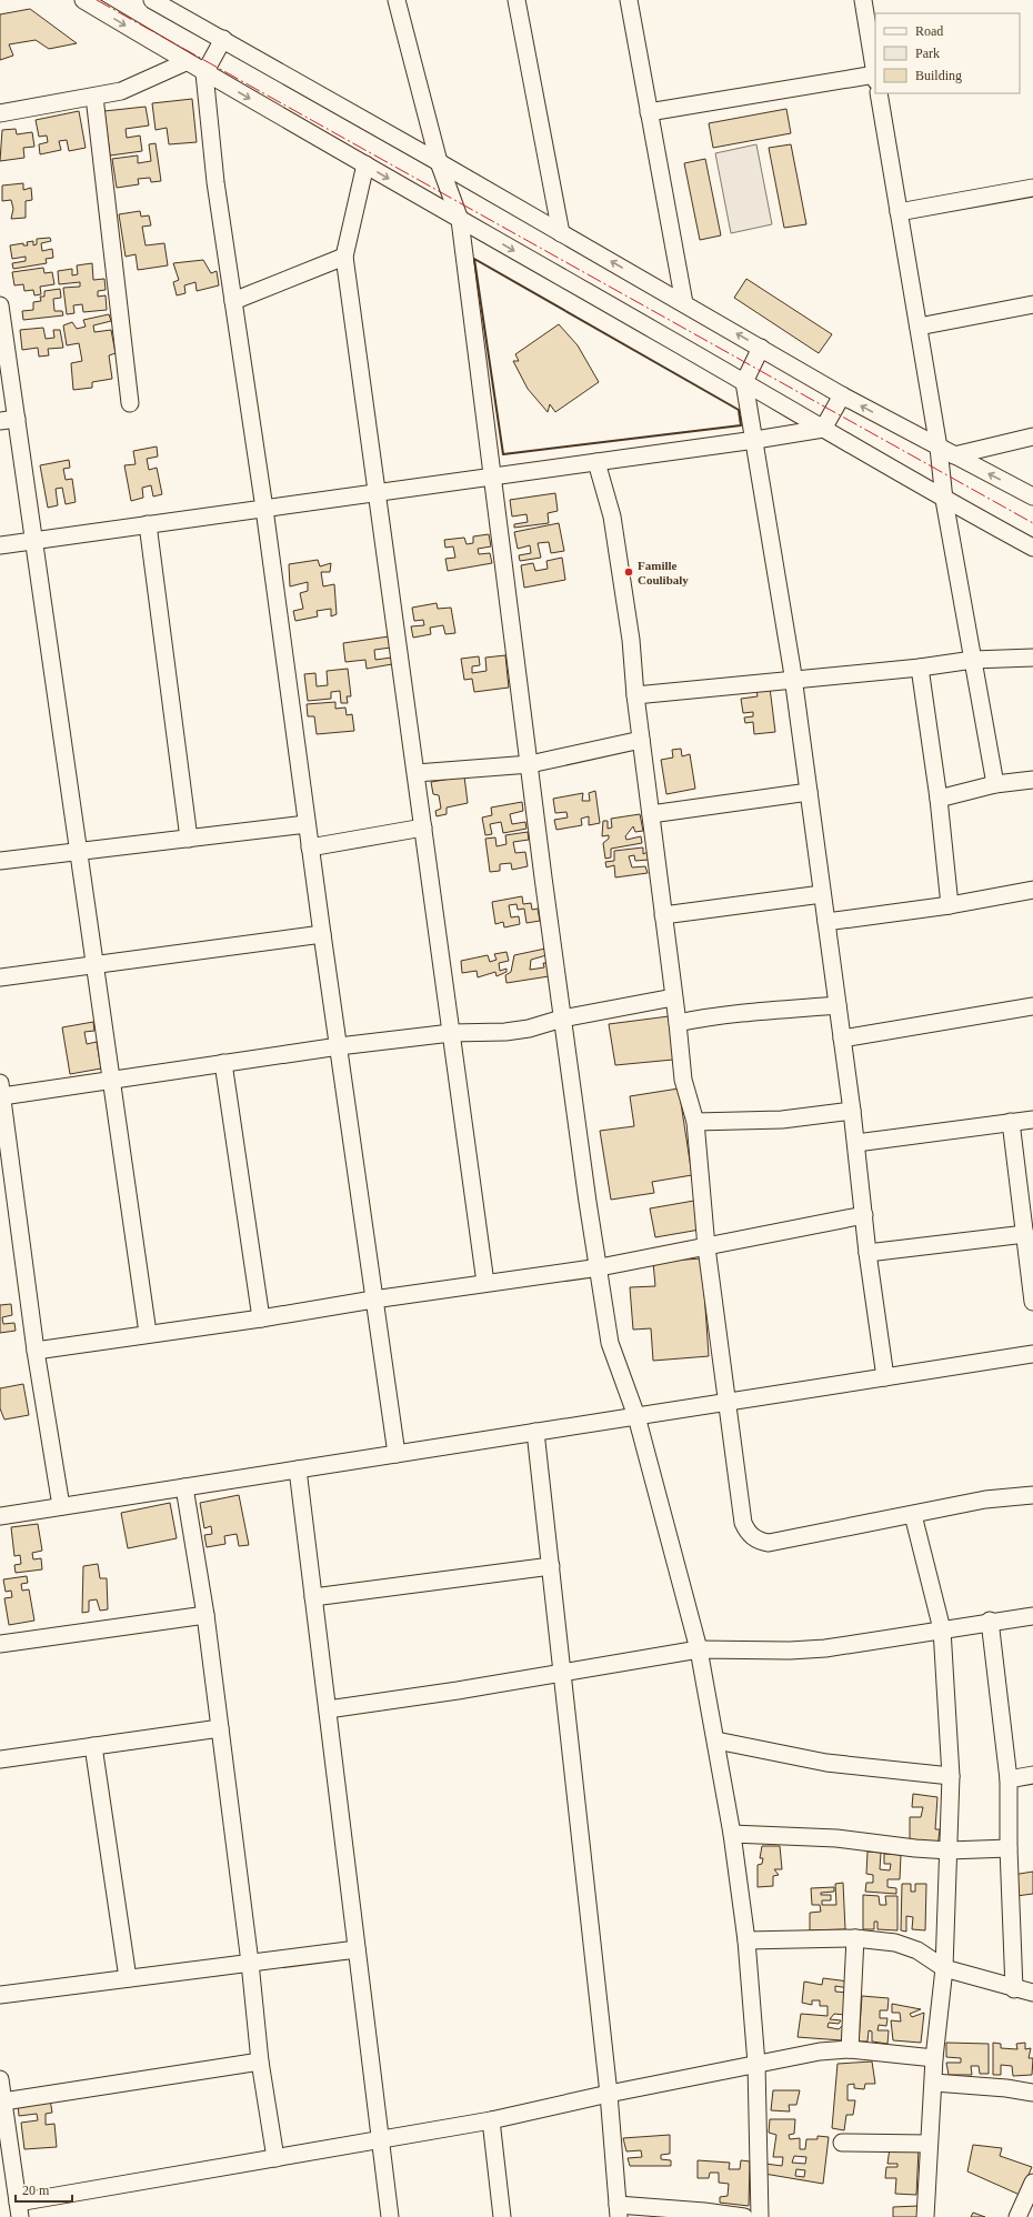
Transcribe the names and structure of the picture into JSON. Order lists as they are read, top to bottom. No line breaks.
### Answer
{"places":["Famille Coulibaly"],"legend":["Road","Park","Building"],"scale_bar":"20 m"}
